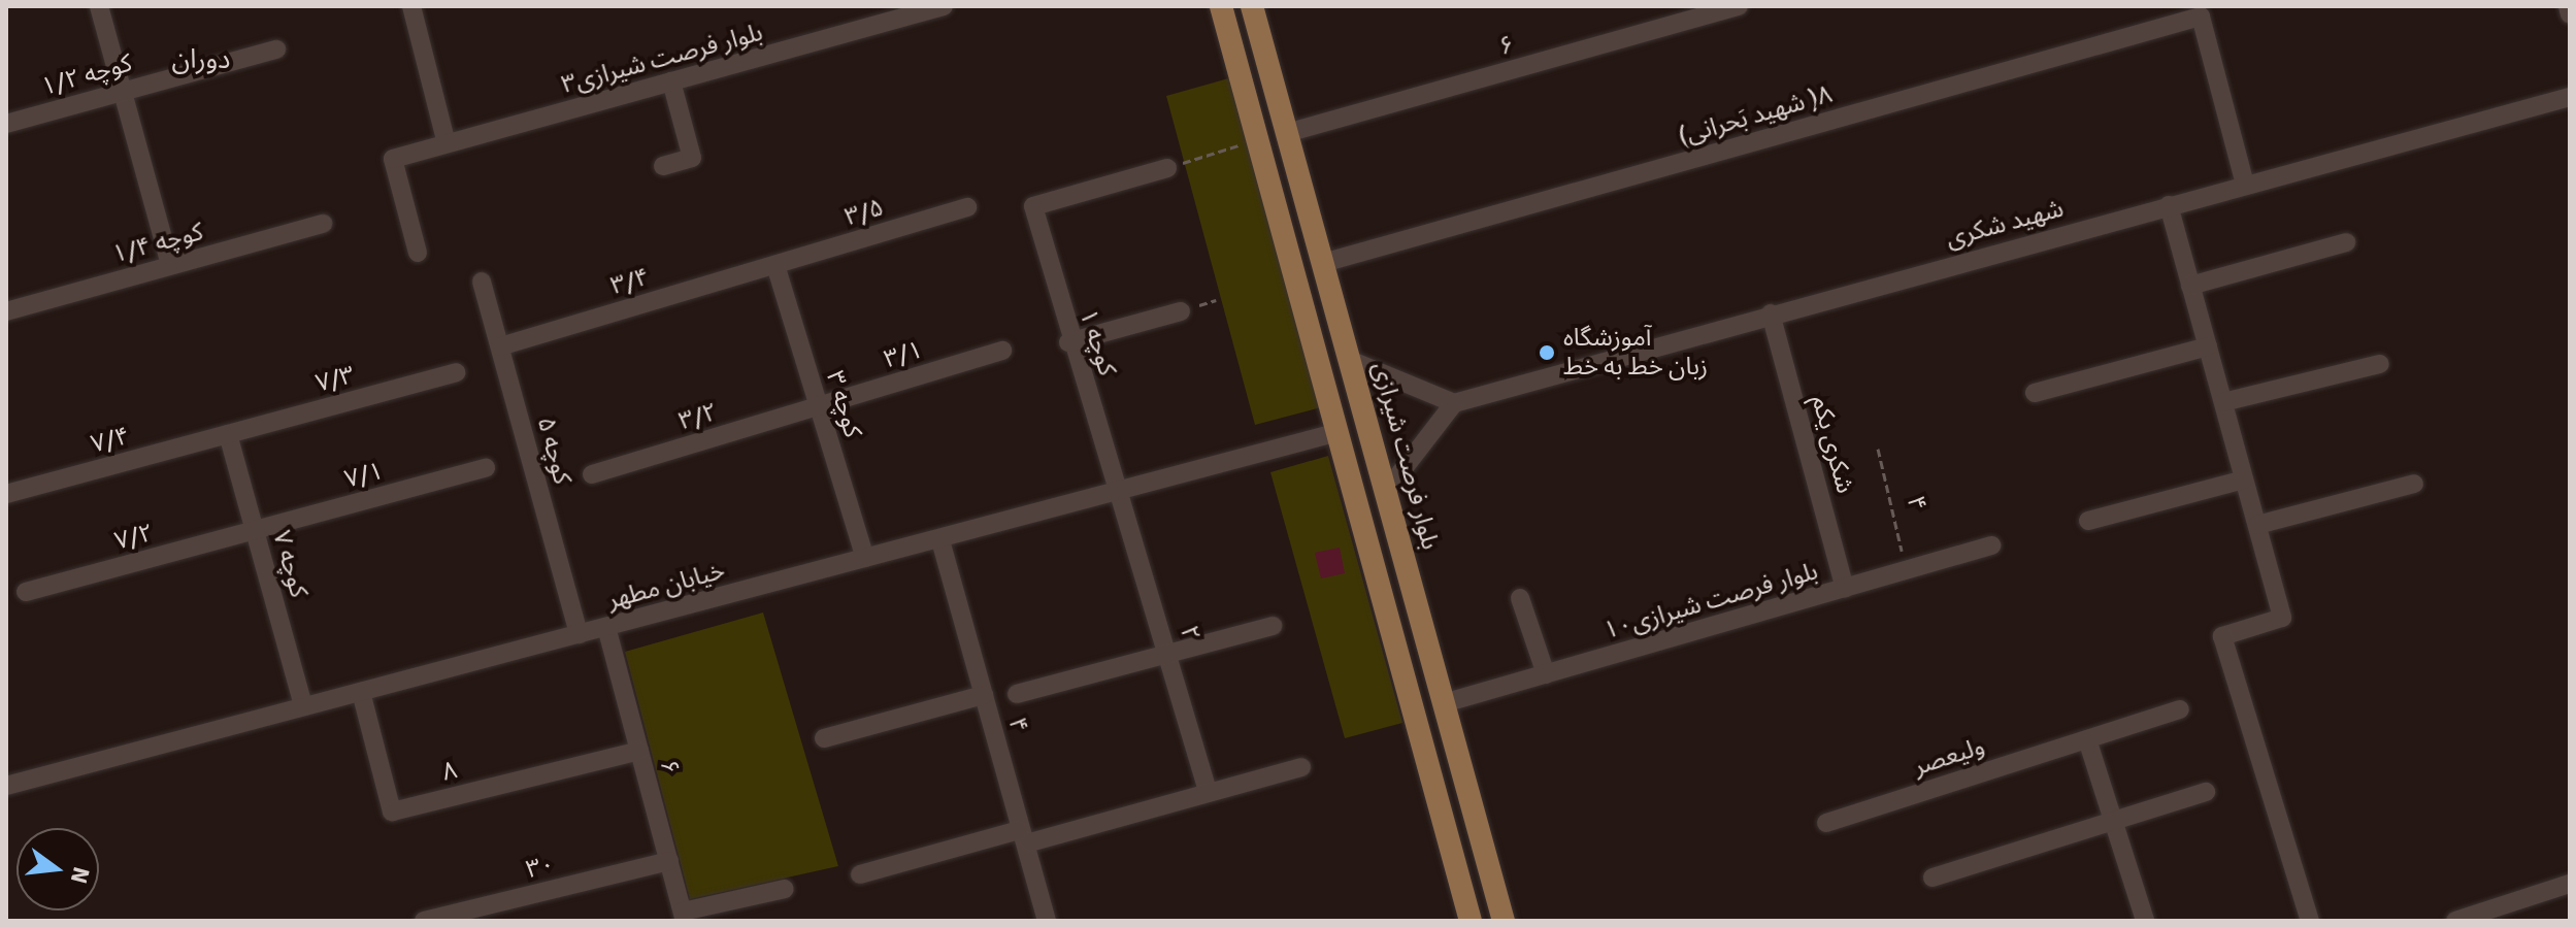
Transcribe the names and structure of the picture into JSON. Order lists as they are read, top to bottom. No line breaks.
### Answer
{"streets":{"main road":["بلوار فرصت شیرازی"],"street":["۶","۳بلوار فرصت شیرازی","کوچه ۱/۲","(شهید بَحرانی )۸","۳/۵","شهید شکری","کوچه ۱/۴","۳/۴","کوچه ۱","۳/۱","۷/۳","کوچه ۳","۳/۲","۷/۴","شکری یکم","کوچه ۵","۷/۱","۴","۷/۲","کوچه ۷","خیابان مطهر","بلوار فرصت شیرازی۱۰","۲","ولیعصر","۸","۳۰"]},"crossings":[["۶","بلوار فرصت شیرازی"],["۶","خیابان مطهر"],["۶","۸"],["۶","۳۰"],["(شهید بَحرانی )۸","شهید شکری"],["(شهید بَحرانی )۸","بلوار فرصت شیرازی"],["۳/۵","۳/۴"],["۳/۵","کوچه ۳"],["شهید شکری","شکری یکم"],["۳/۴","کوچه ۳"],["۳/۴","کوچه ۵"],["کوچه ۱","خیابان مطهر"],["کوچه ۱","۲"],["۳/۱","کوچه ۳"],["۳/۱","۳/۲"],["۷/۳","۷/۴"],["۷/۳","کوچه ۷"],["کوچه ۳","۳/۲"],["کوچه ۳","خیابان مطهر"],["۷/۴","کوچه ۷"],["شکری یکم","بلوار فرصت شیرازی۱۰"],["کوچه ۵","خیابان مطهر"],["بلوار فرصت شیرازی","بلوار فرصت شیرازی۱۰"],["۷/۱","۷/۲"],["۷/۱","کوچه ۷"],["۴","خیابان مطهر"],["۴","بلوار فرصت شیرازی۱۰"],["۷/۲","کوچه ۷"],["کوچه ۷","خیابان مطهر"],["خیابان مطهر","۲"],["خیابان مطهر","۸"]],"districts":["دوران"],"places":["آموزشگاه زبان خط به خط"],"north":"right"}
